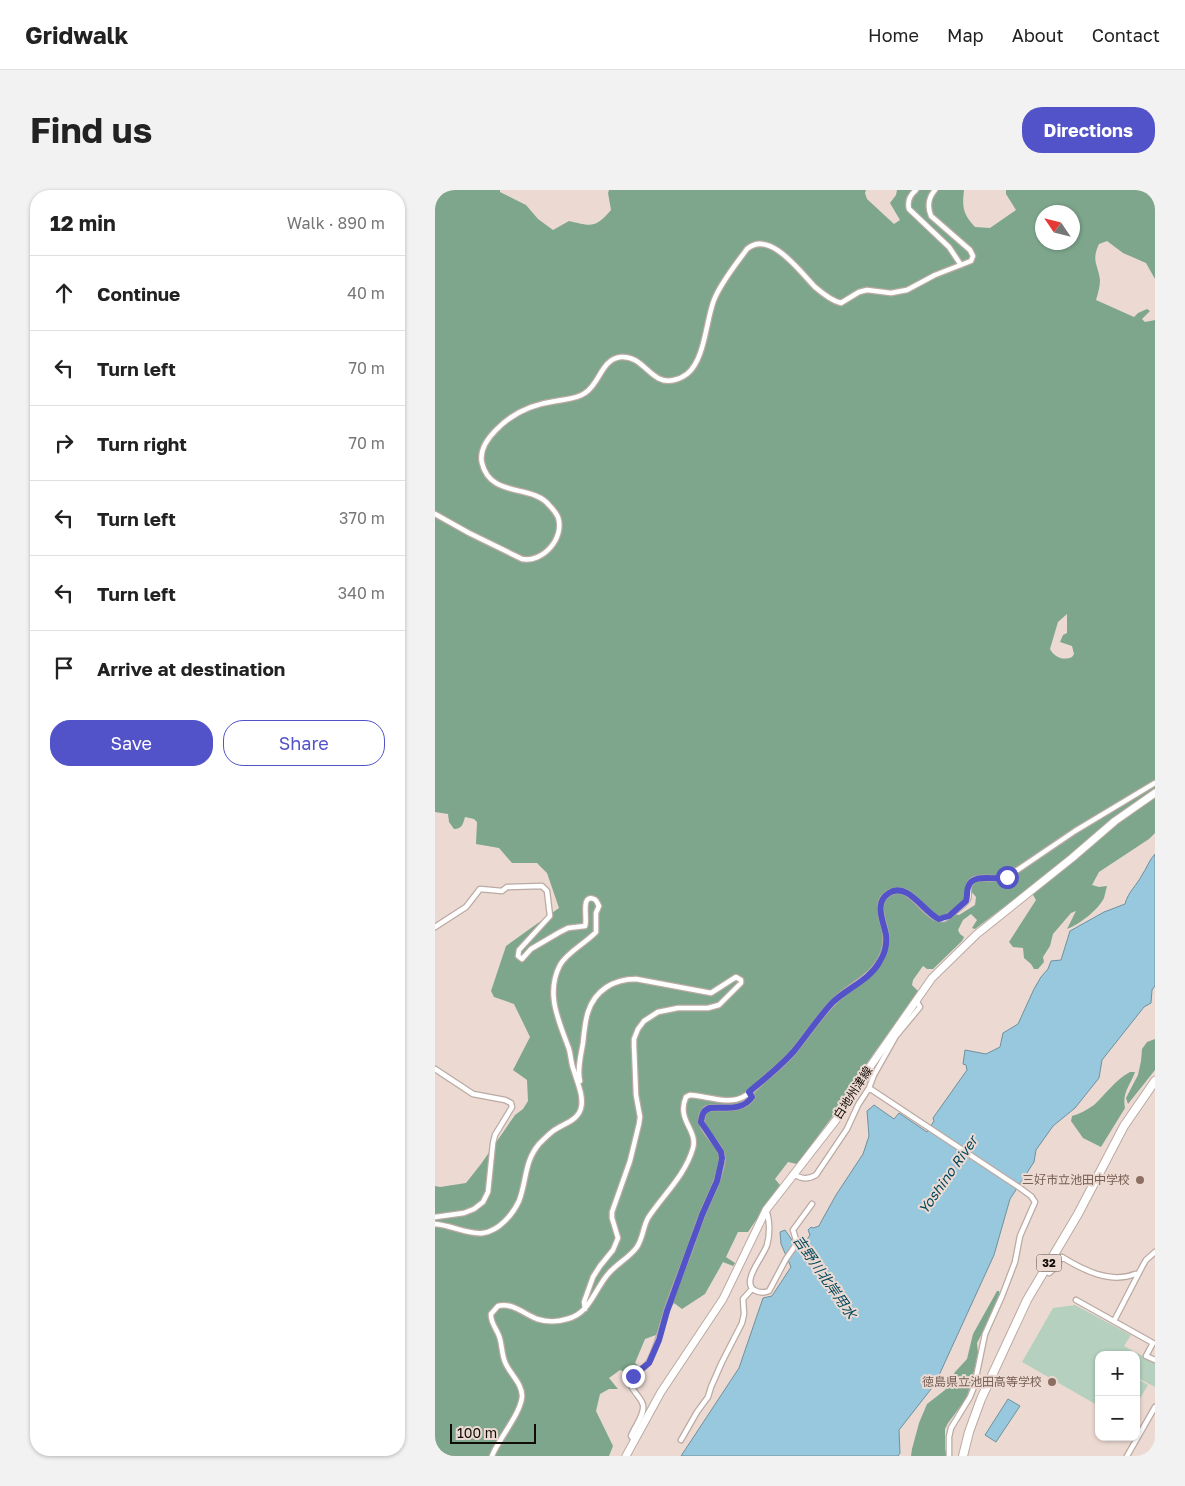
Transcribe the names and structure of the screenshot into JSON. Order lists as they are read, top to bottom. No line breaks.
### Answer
{"streets":{"highway":["32"],"main road":["白地州津線"]},"water":["Yoshino River","吉野川北岸用水"],"places":["三好市立池田中学校","徳島県立池田高等学校"],"scale_bar":"100 m","north":"top left","page":{"header":"Gridwalk","nav":["Home","Map","About","Contact"],"buttons":["Directions",["Save","Share"]],"title":"Find us","heading":["12 min","Walk · 890 m"],"list":[["Continue","40 m"],["Turn left","70 m"],["Turn right","70 m"],["Turn left","370 m"],["Turn left","340 m"],"Arrive at destination"],"map_buttons":["+","−"],"scale":"100 m"}}
